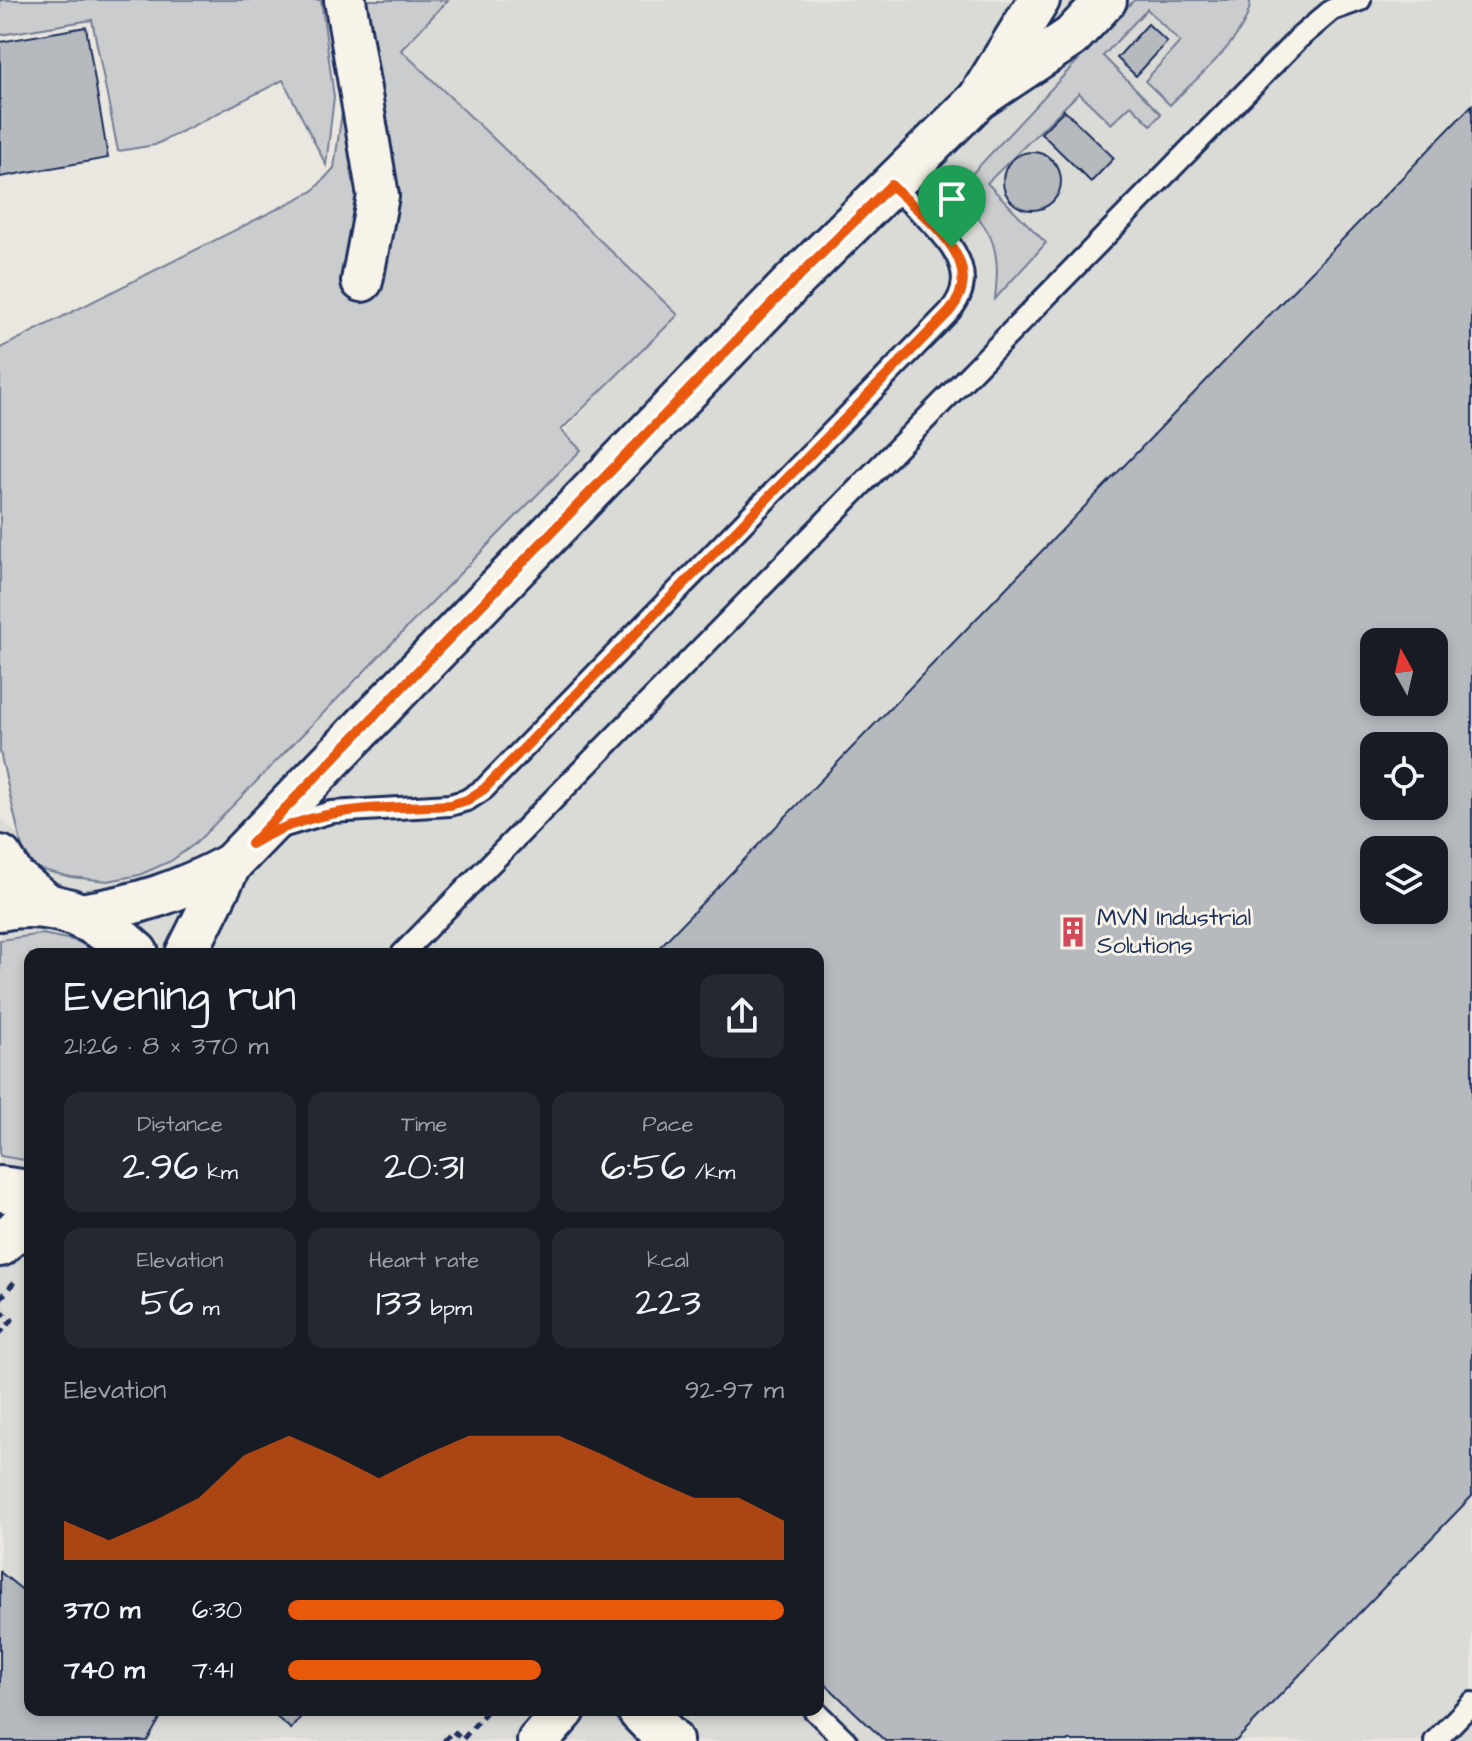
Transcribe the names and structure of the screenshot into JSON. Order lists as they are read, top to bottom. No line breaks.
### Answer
{"places":{"building":["MVN Industrial Solutions"]},"north":"top","page":{"heading":["Evening run","21:26 · 8 × 370 m"],"stats":[["Distance","2.96 km"],["Time","20:31"],["Pace","6:56 /km"],["Elevation","56 m"],["Heart rate","133 bpm"],["kcal","223"]],"chart":["Elevation","92–97 m"],"list":[{"name":"370 m","note":"6:30"},{"name":"740 m","note":"7:41"}]}}
